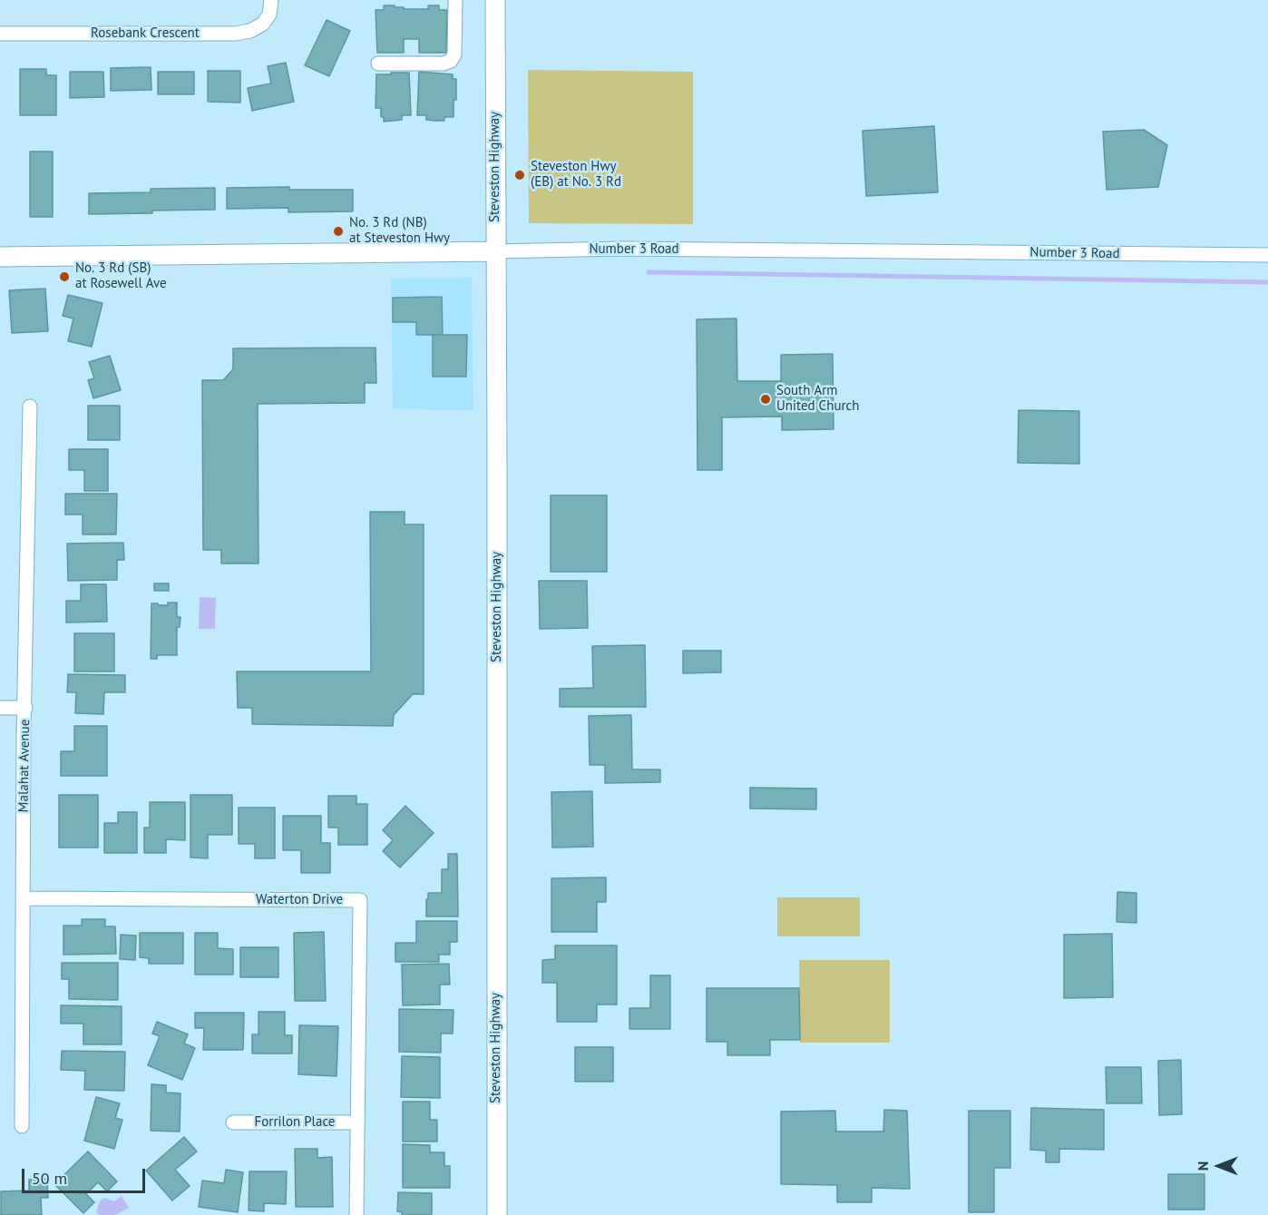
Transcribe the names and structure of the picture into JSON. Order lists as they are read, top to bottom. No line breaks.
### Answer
{"streets":{"main road":["Steveston Highway","Number 3 Road"],"street":["Rosebank Crescent","Malahat Avenue","Waterton Drive","Forrilon Place"]},"crossings":[["Steveston Highway","Number 3 Road"],["Malahat Avenue","Waterton Drive"],["Waterton Drive","Forrilon Place"]],"places":["Steveston Hwy (EB) at No. 3 Rd","No. 3 Rd (NB) at Steveston Hwy","No. 3 Rd (SB) at Rosewell Ave","South Arm United Church"],"scale_bar":"50 m","north":"left"}
